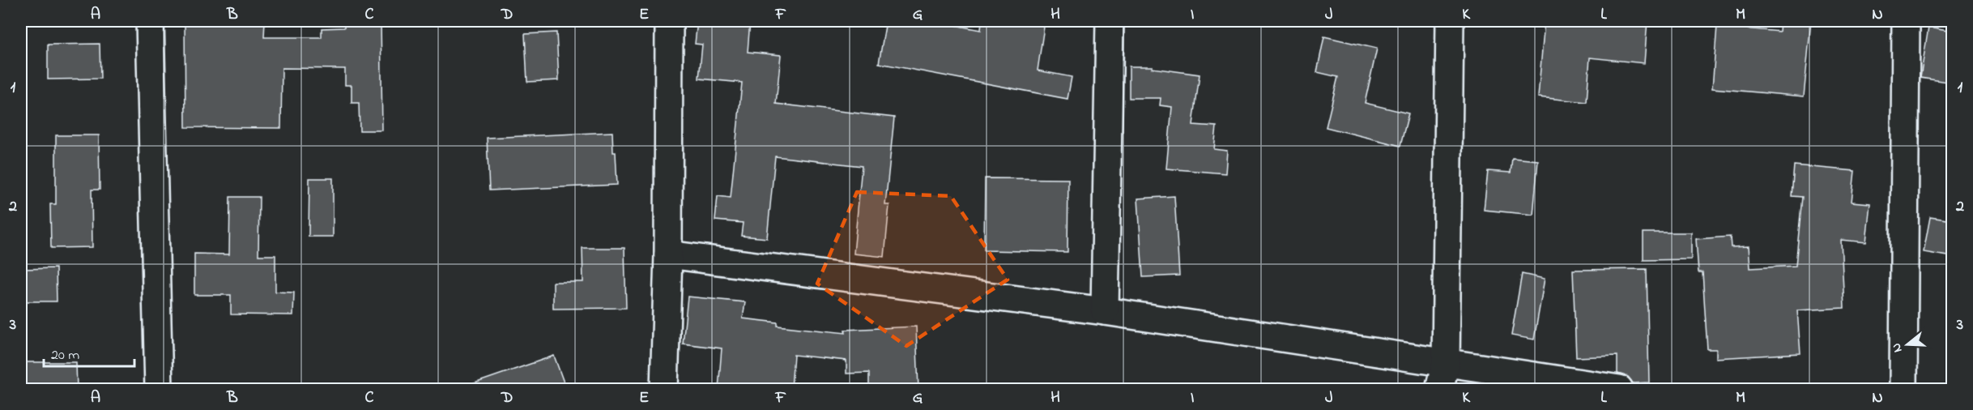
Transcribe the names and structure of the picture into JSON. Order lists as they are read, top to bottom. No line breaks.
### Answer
{"scale_bar":"20 m","north":"left","grid":{"columns":["A","B","C","D","E","F","G","H","I","J","K","L","M","N"],"rows":["1","2","3"]}}
